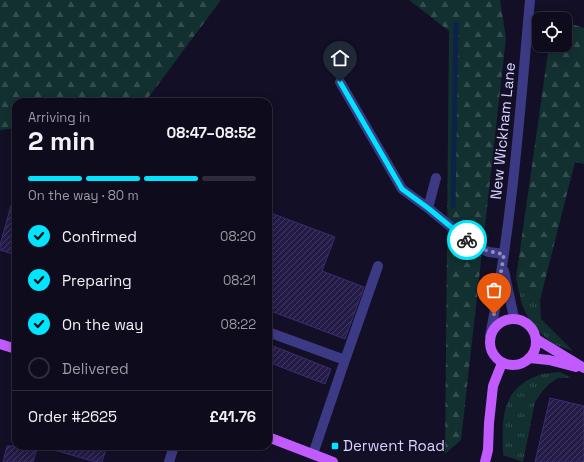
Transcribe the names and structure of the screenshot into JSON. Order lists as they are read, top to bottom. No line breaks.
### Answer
{"streets":{"street":["New Wickham Lane"]},"places":{"transit":["Derwent Road"]},"page":{"heading":["2 min","Arriving in","08:47–08:52"],"panel":["Order #2625","£41.76"],"bar":"On the way · 80 m","list":[["Confirmed","08:20"],["Preparing","08:21"],["On the way","08:22"],"Delivered"]}}
